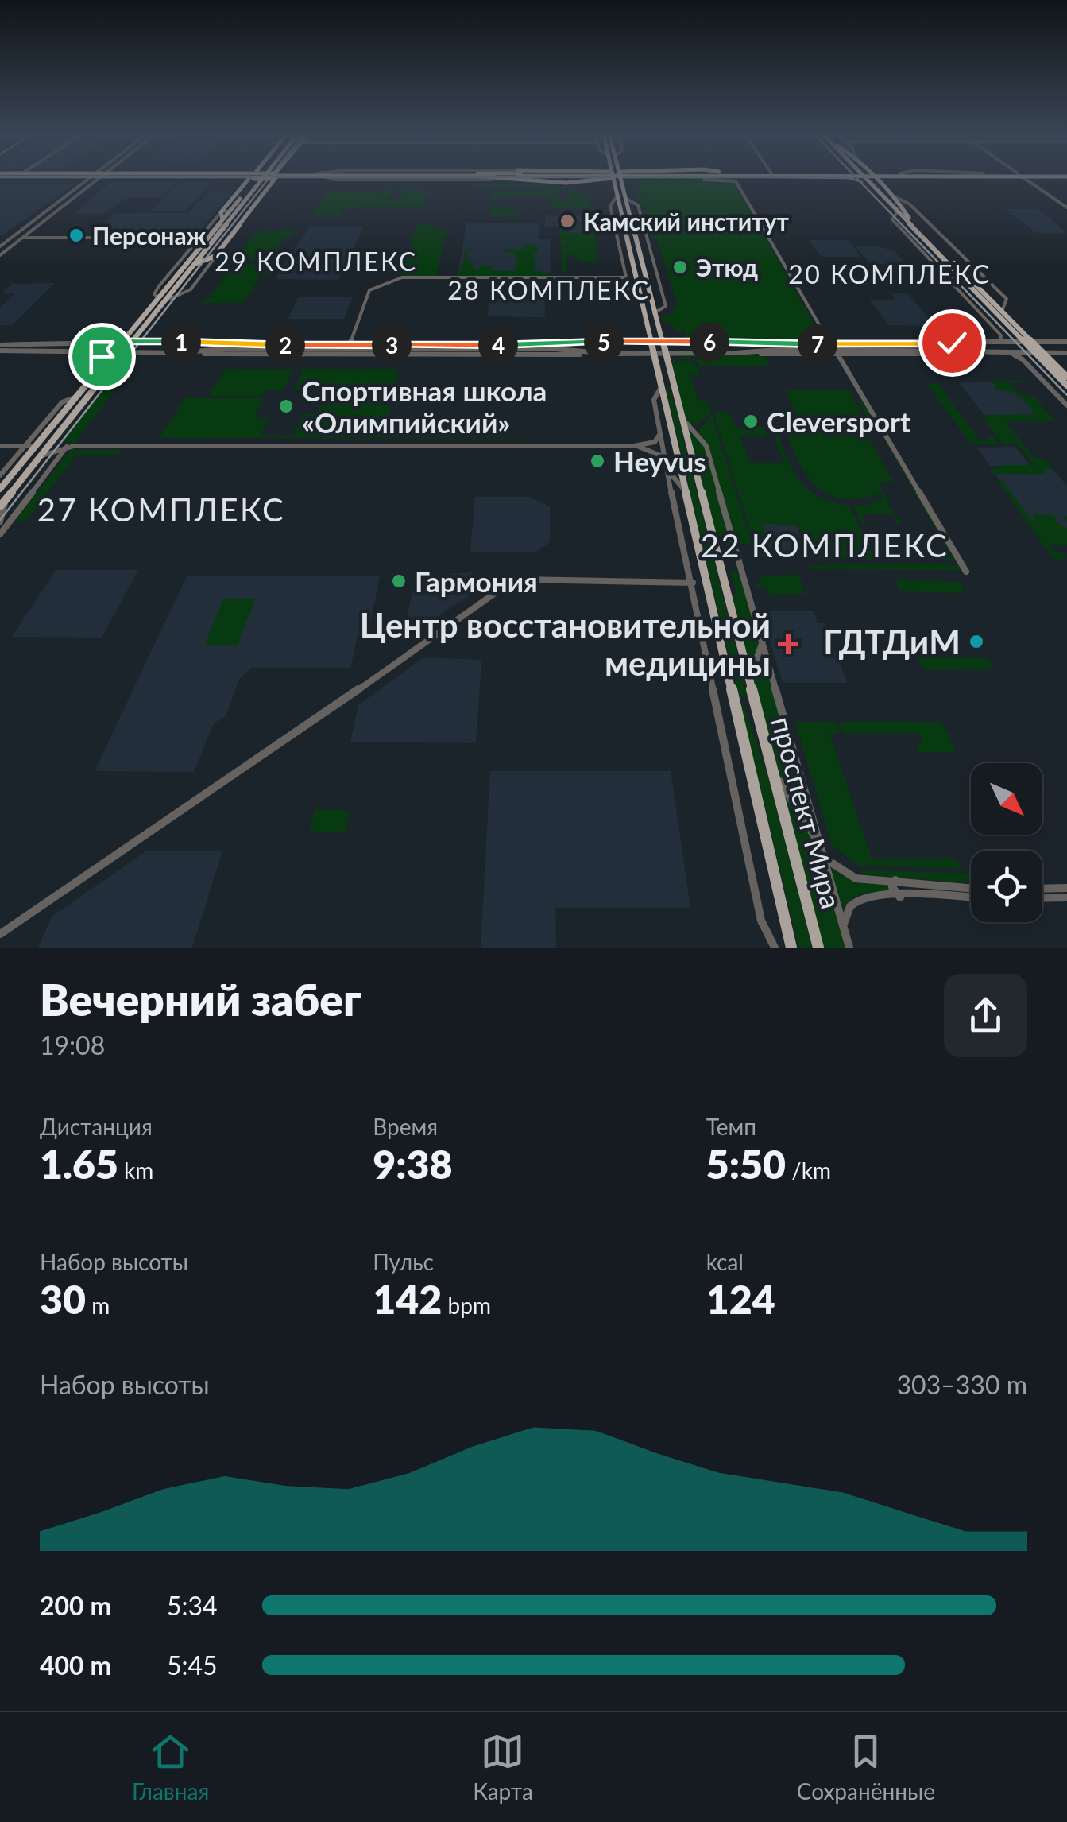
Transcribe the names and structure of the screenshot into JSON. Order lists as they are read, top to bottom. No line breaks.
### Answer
{"streets":{"main road":["проспект Мира"]},"districts":["29 КОМПЛЕКС","20 КОМПЛЕКС","28 КОМПЛЕКС","27 КОМПЛЕКС","22 КОМПЛЕКС"],"places":{"other":["Камский институт","Персонаж","Этюд","Спортивная школа «Олимпийский»","Cleversport","Heyvus","Гармония","ГДТДиМ"],"health":["Центр восстановительной медицины"]},"north":"bottom right","page":{"pins":["1","5","6","7","2","3","4"],"heading":["Вечерний забег","19:08"],"stats":[["Дистанция","1.65 km"],["Время","9:38"],["Темп","5:50 /km"],["Набор высоты","30 m"],["Пульс","142 bpm"],["kcal","124"]],"chart":["Набор высоты","303–330 m"],"list":[{"name":"200 m","note":"5:34"},{"name":"400 m","note":"5:45"}],"tabs":["Главная","Карта","Сохранённые"]}}
